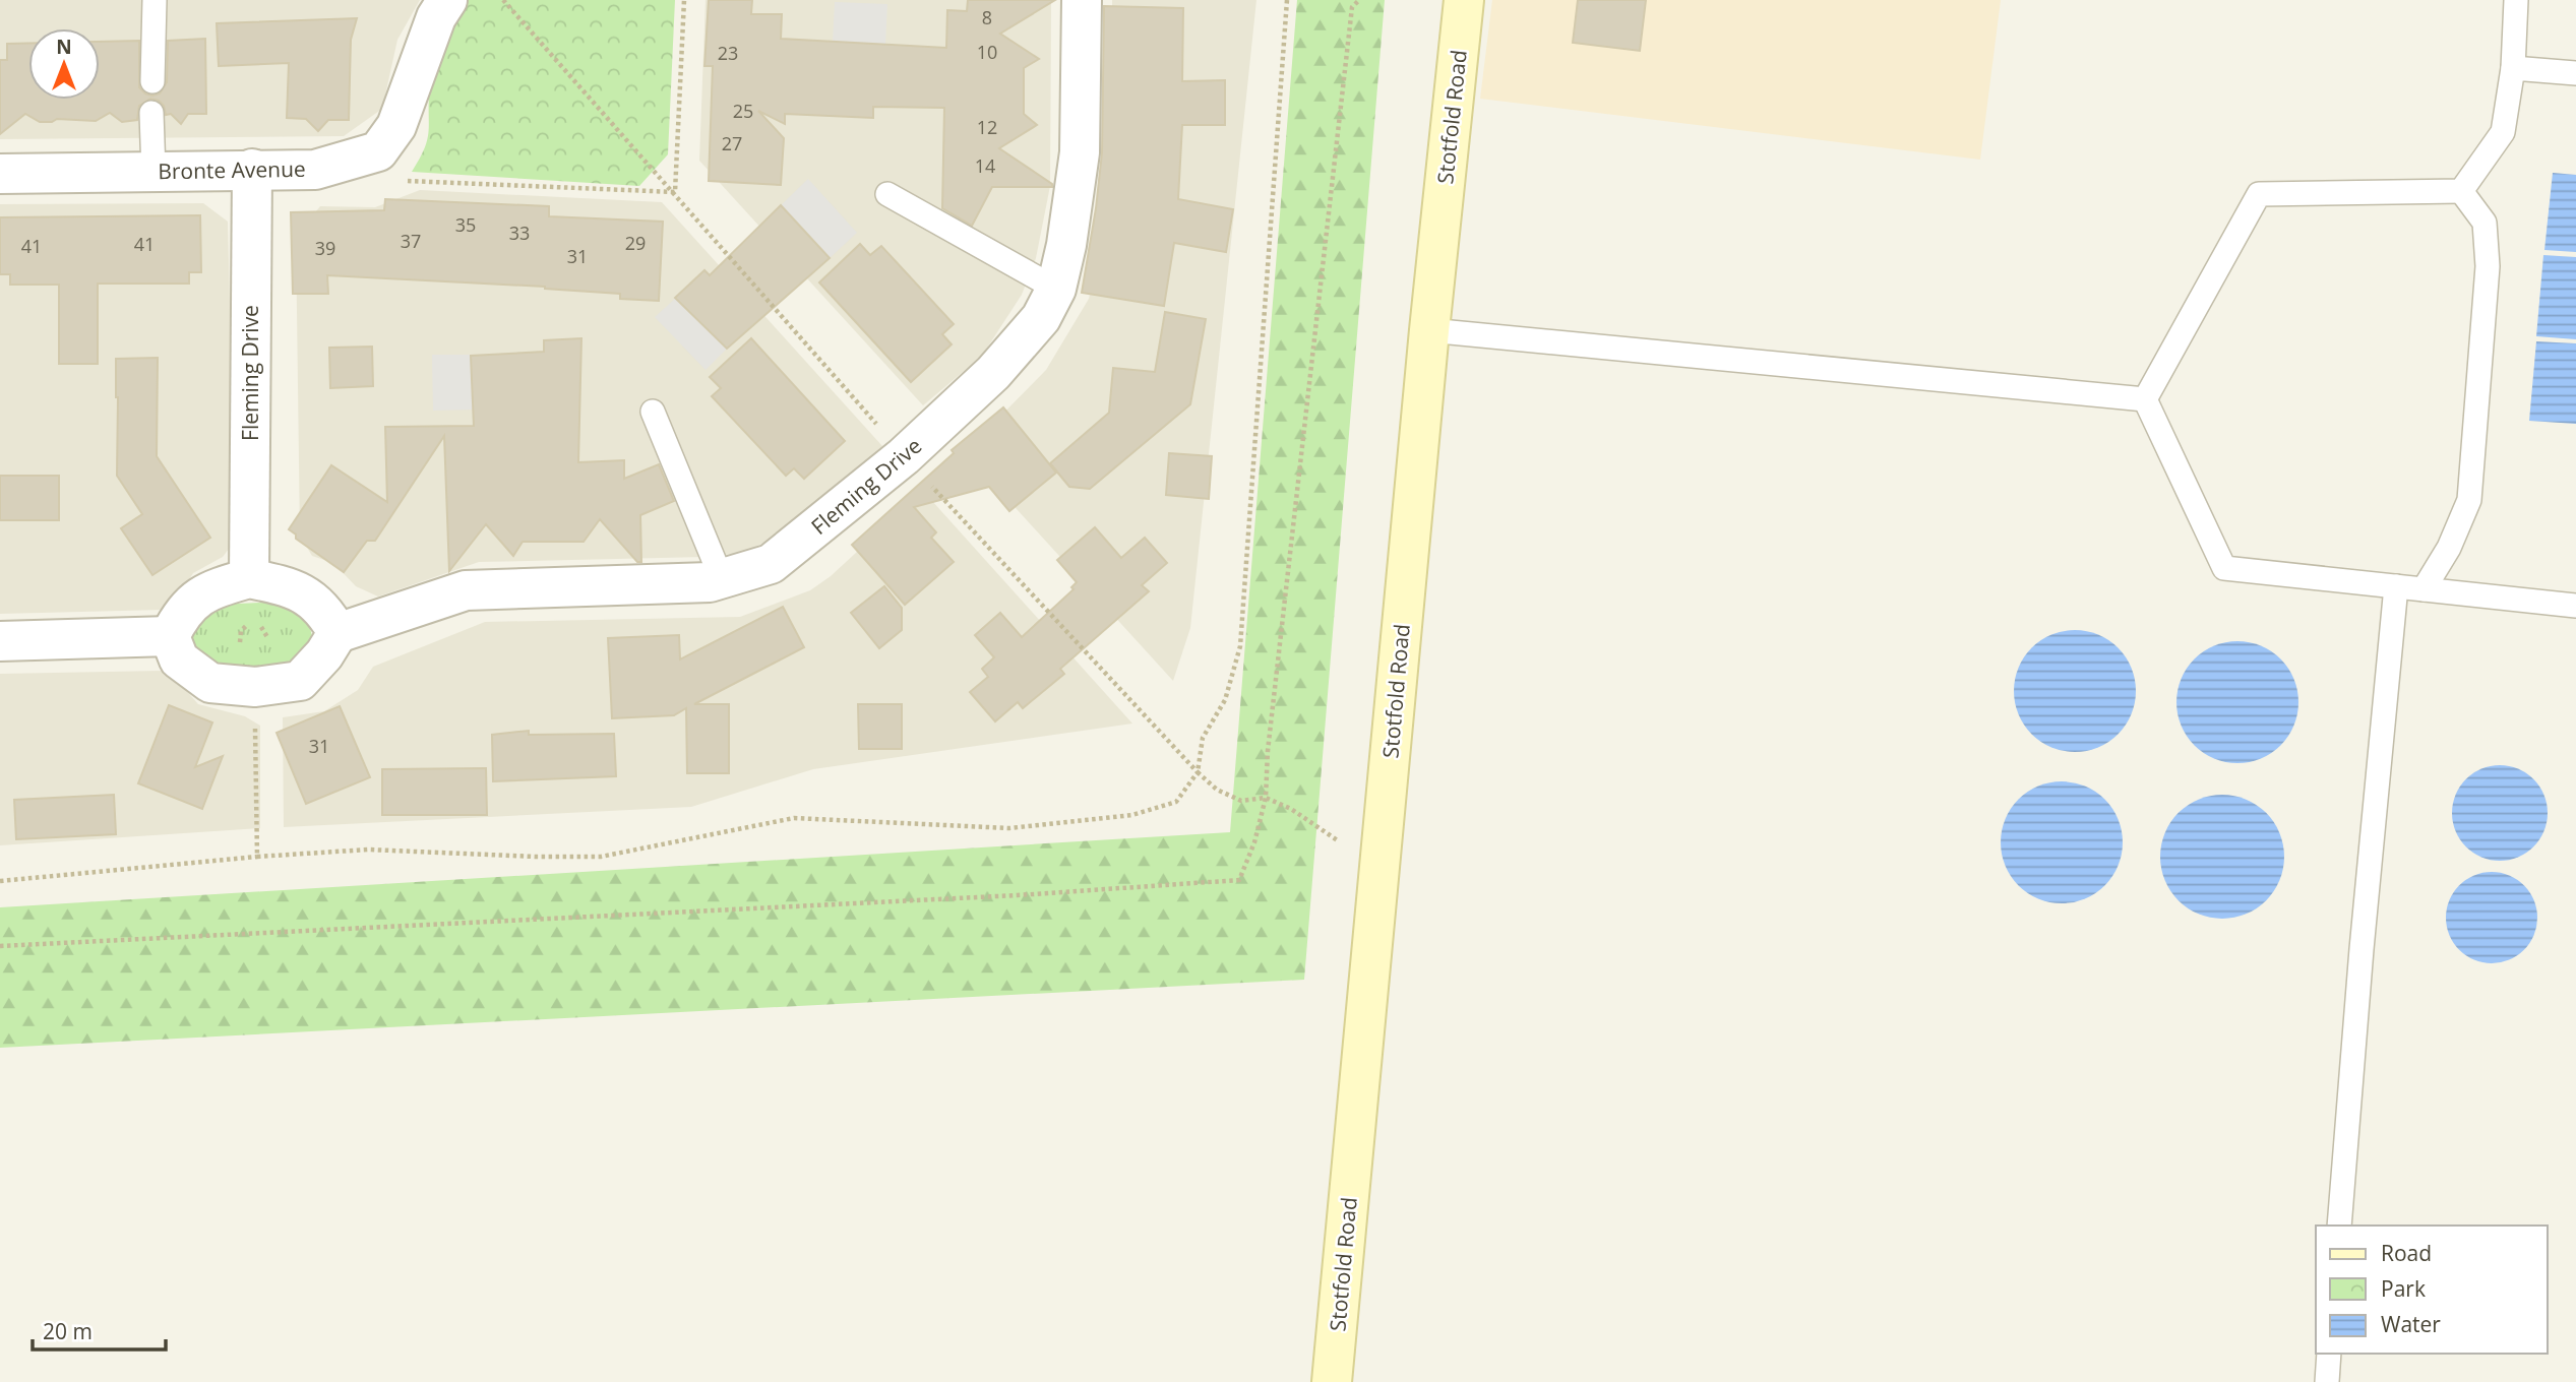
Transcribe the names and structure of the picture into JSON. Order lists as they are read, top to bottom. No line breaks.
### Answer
{"streets":{"street":["Stotfold Road","Bronte Avenue","Fleming Drive"]},"crossings":[["Bronte Avenue","Fleming Drive"]],"house_numbers":["8","10","23","25","12","27","14","35","33","37","29","41","41","39","31","31"],"legend":["Road","Park","Water"],"scale_bar":"20 m","north":"top"}
